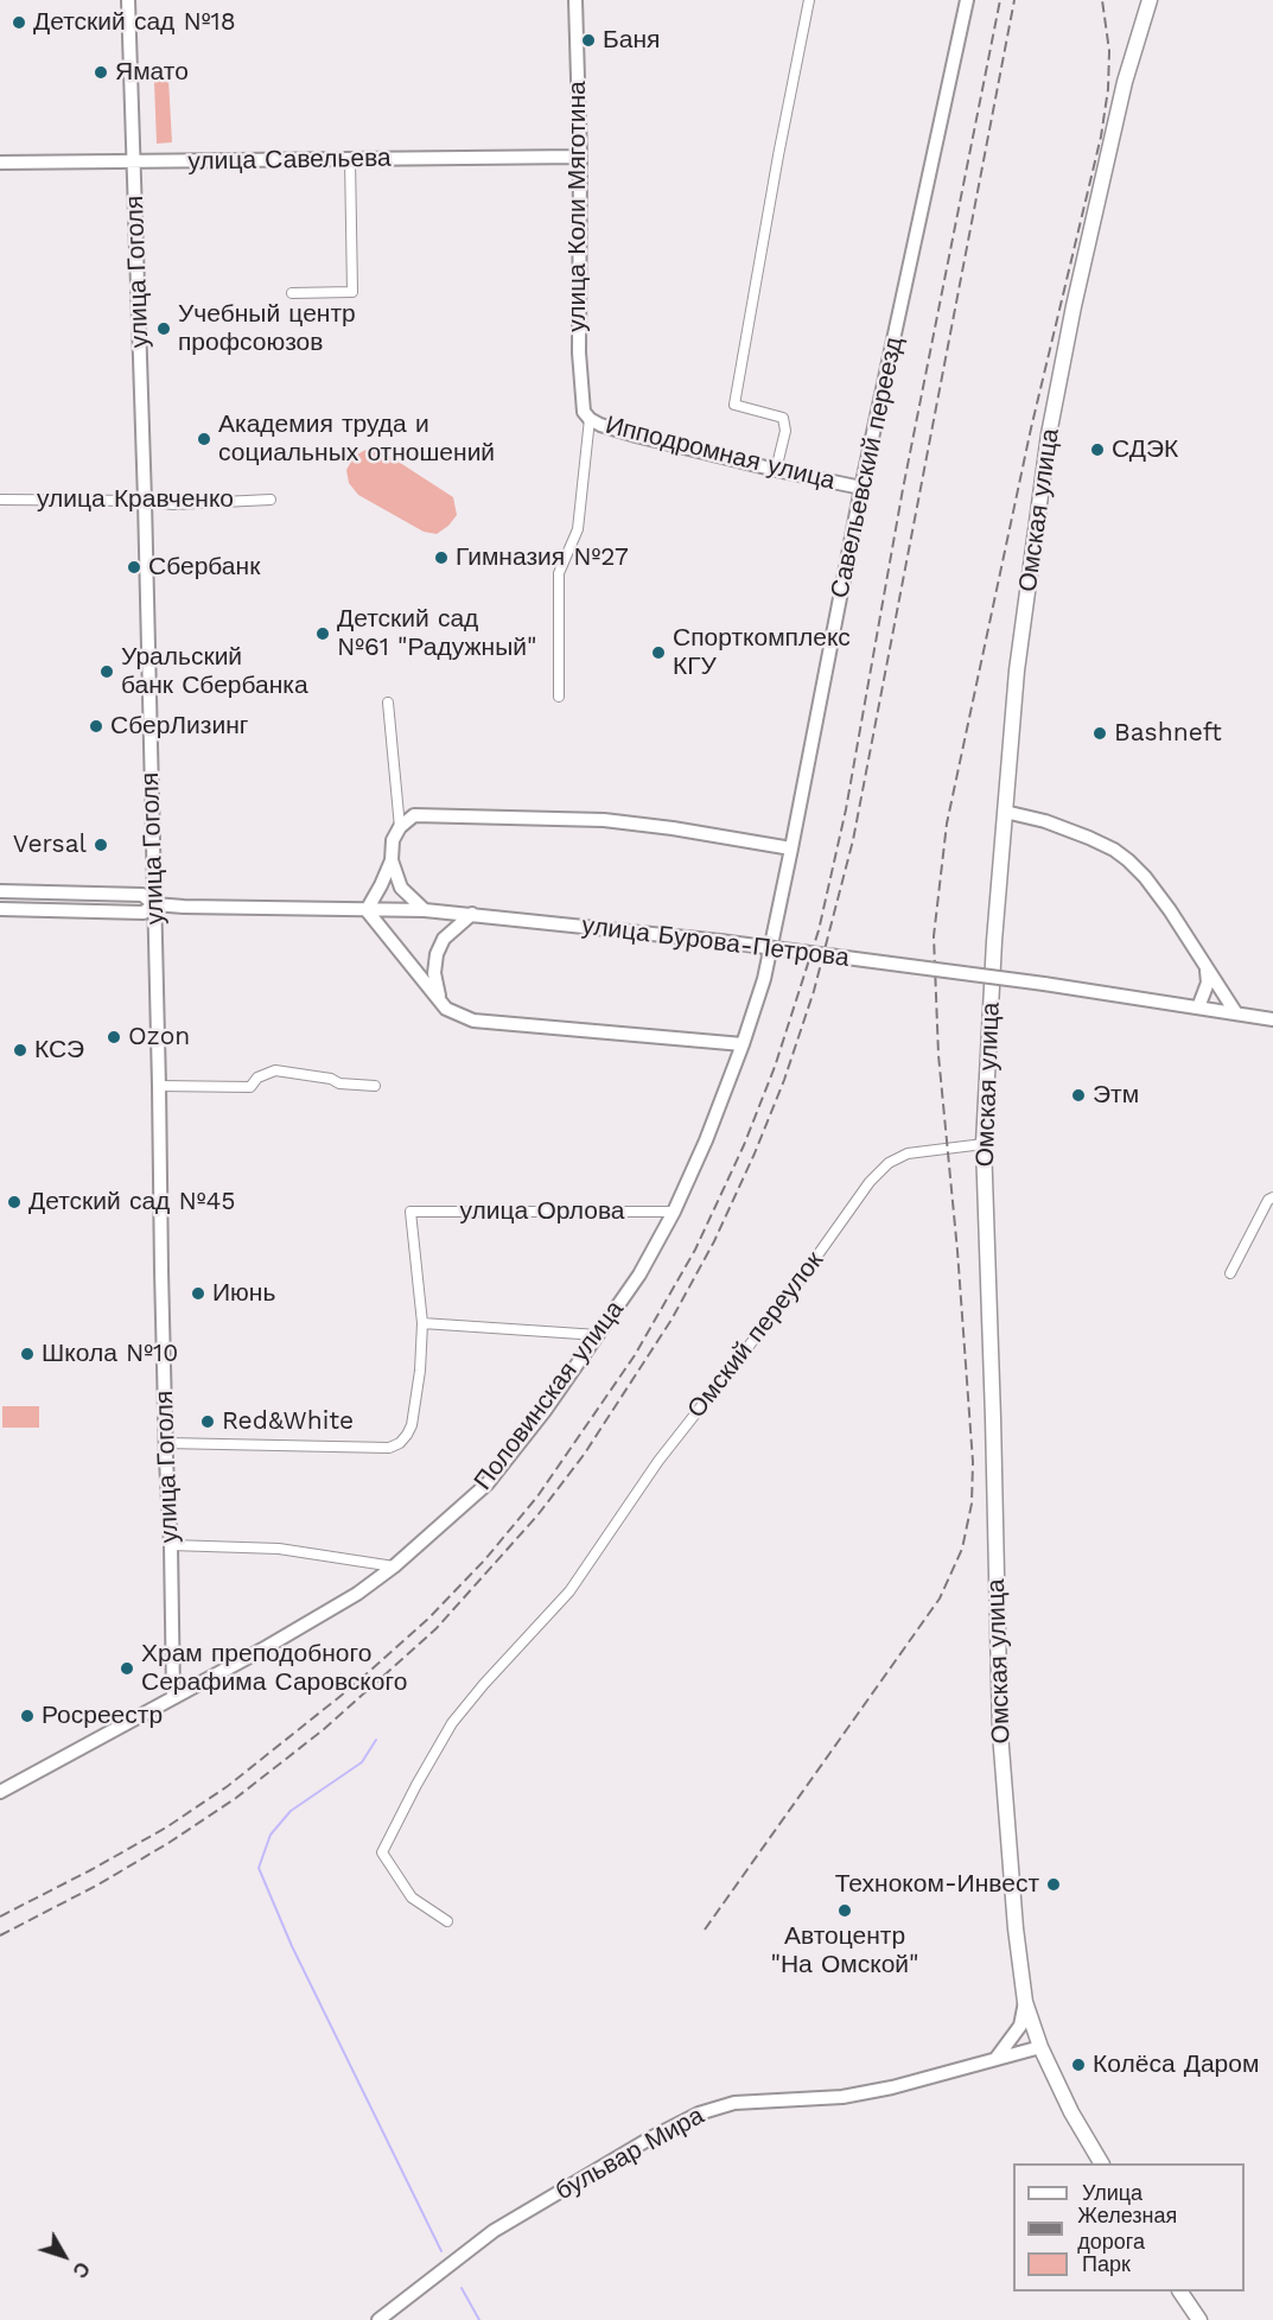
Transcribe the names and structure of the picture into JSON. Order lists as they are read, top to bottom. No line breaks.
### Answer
{"streets":{"main road":["улица Савельева","улица Коли Мяготина","улица Гоголя","Ипподромная улица","Савельевский переезд","Омская улица","улица Бурова-Петрова","Половинская улица","бульвар Мира"],"street":["улица Кравченко","улица Орлова","Омский переулок"]},"crossings":[["улица Савельева","улица Коли Мяготина"],["улица Савельева","улица Гоголя"],["улица Коли Мяготина","Ипподромная улица"],["улица Гоголя","улица Кравченко"],["улица Гоголя","улица Бурова-Петрова"],["улица Гоголя","Половинская улица"],["Ипподромная улица","Савельевский переезд"],["Савельевский переезд","Половинская улица"],["Омская улица","Омский переулок"],["Омская улица","бульвар Мира"],["улица Орлова","Половинская улица"]],"places":["Детский сад №18","Баня","Ямато","Учебный центр профсоюзов","Академия труда и социальных отношений","СДЭК","Гимназия №27","Сбербанк","Детский сад №61 \"Радужный\"","Спорткомплекс КГУ","Уральский банк Сбербанка","СберЛизинг","Bashneft","Versal","Ozon","КСЭ","Этм","Детский сад №45","Июнь","Школа №10","Red&White","Храм преподобного Серафима Саровского","Росреестр","Техноком-Инвест","Автоцентр \"На Омской\"","Колёса Даром"],"legend":["Улица","Железная дорога","Парк"],"north":"bottom right"}
